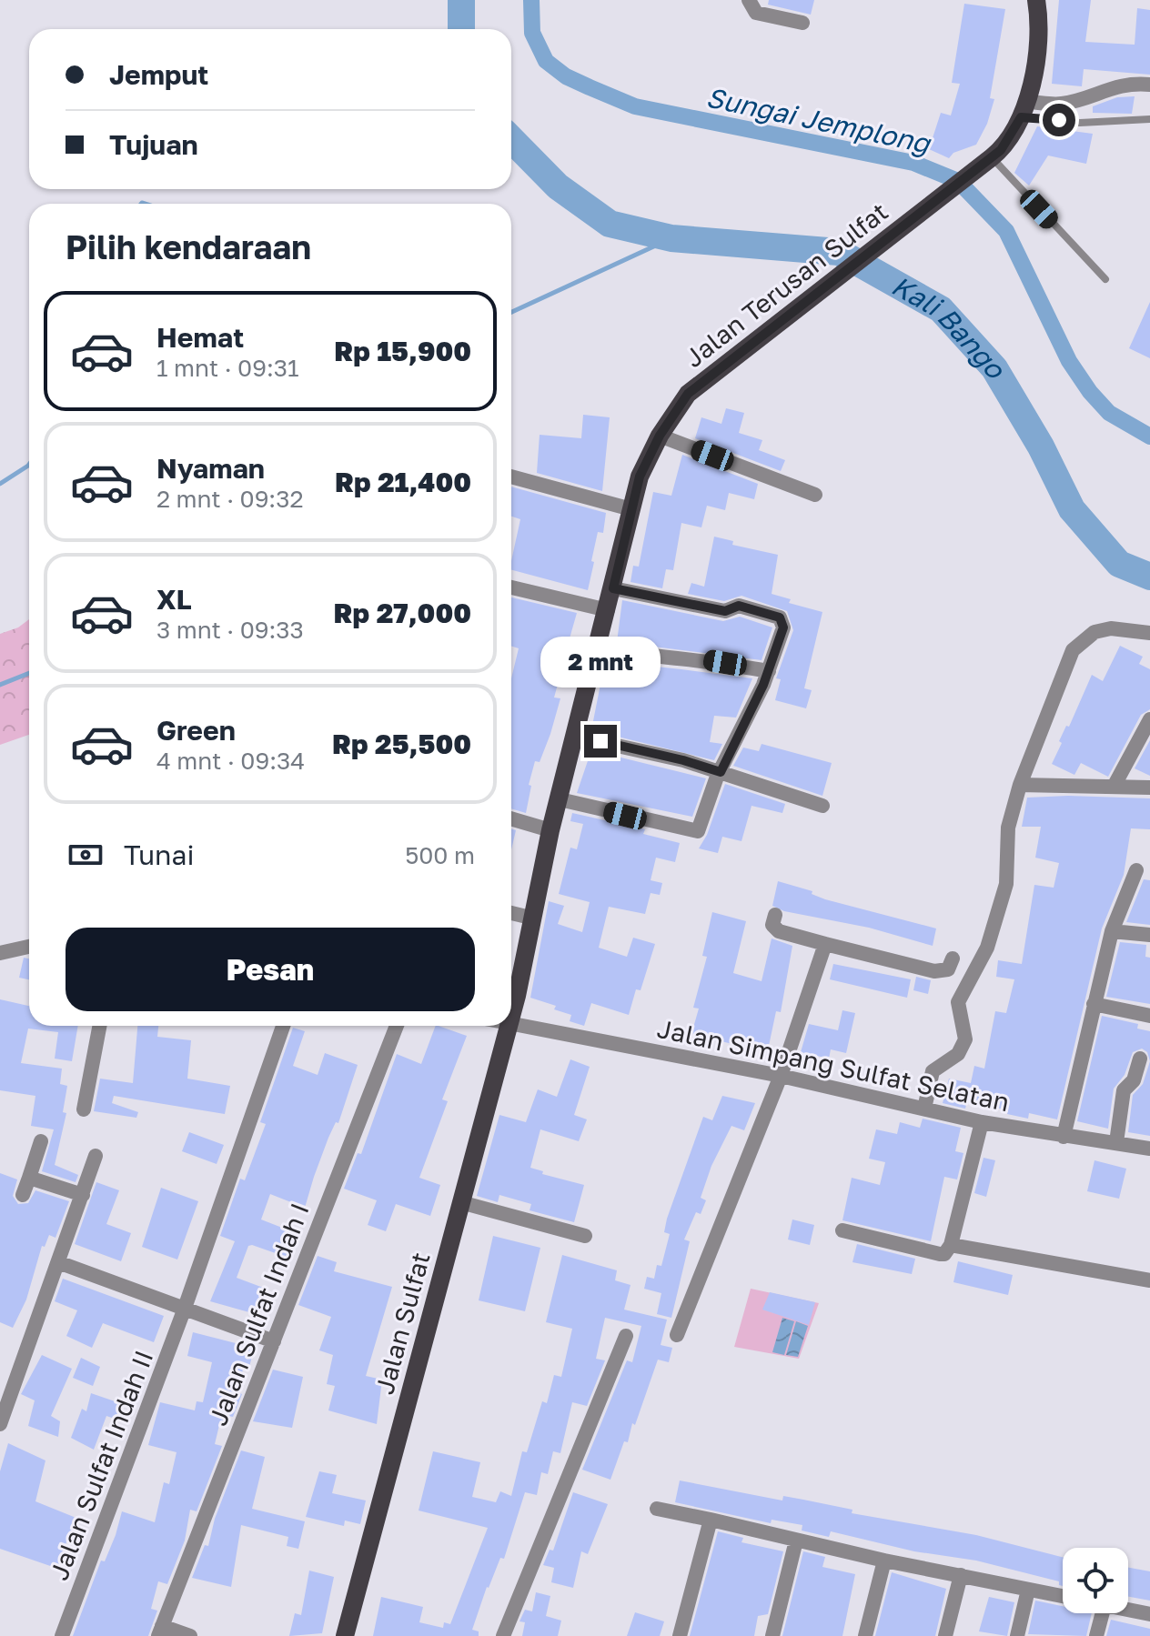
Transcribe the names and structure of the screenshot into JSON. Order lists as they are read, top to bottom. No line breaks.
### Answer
{"streets":{"main road":["Jalan Terusan Sulfat","Jalan Sulfat"],"street":["Jalan Simpang Sulfat Selatan","Jalan Sulfat Indah I","Jalan Sulfat Indah II"]},"water":["Sungai Jemplong","Kali Bango"],"page":{"banner":["Jemput","Tujuan"],"heading":"Pilih kendaraan","list":[{"name":"Hemat","note":"1 mnt · 09:31","value":"Rp 15,900"},{"name":"Nyaman","note":"2 mnt · 09:32","value":"Rp 21,400"},{"name":"XL","note":"3 mnt · 09:33","value":"Rp 27,000"},{"name":"Green","note":"4 mnt · 09:34","value":"Rp 25,500"}],"bubble":"2 mnt","pay":["Tunai","500 m"],"buttons":"Pesan"}}
